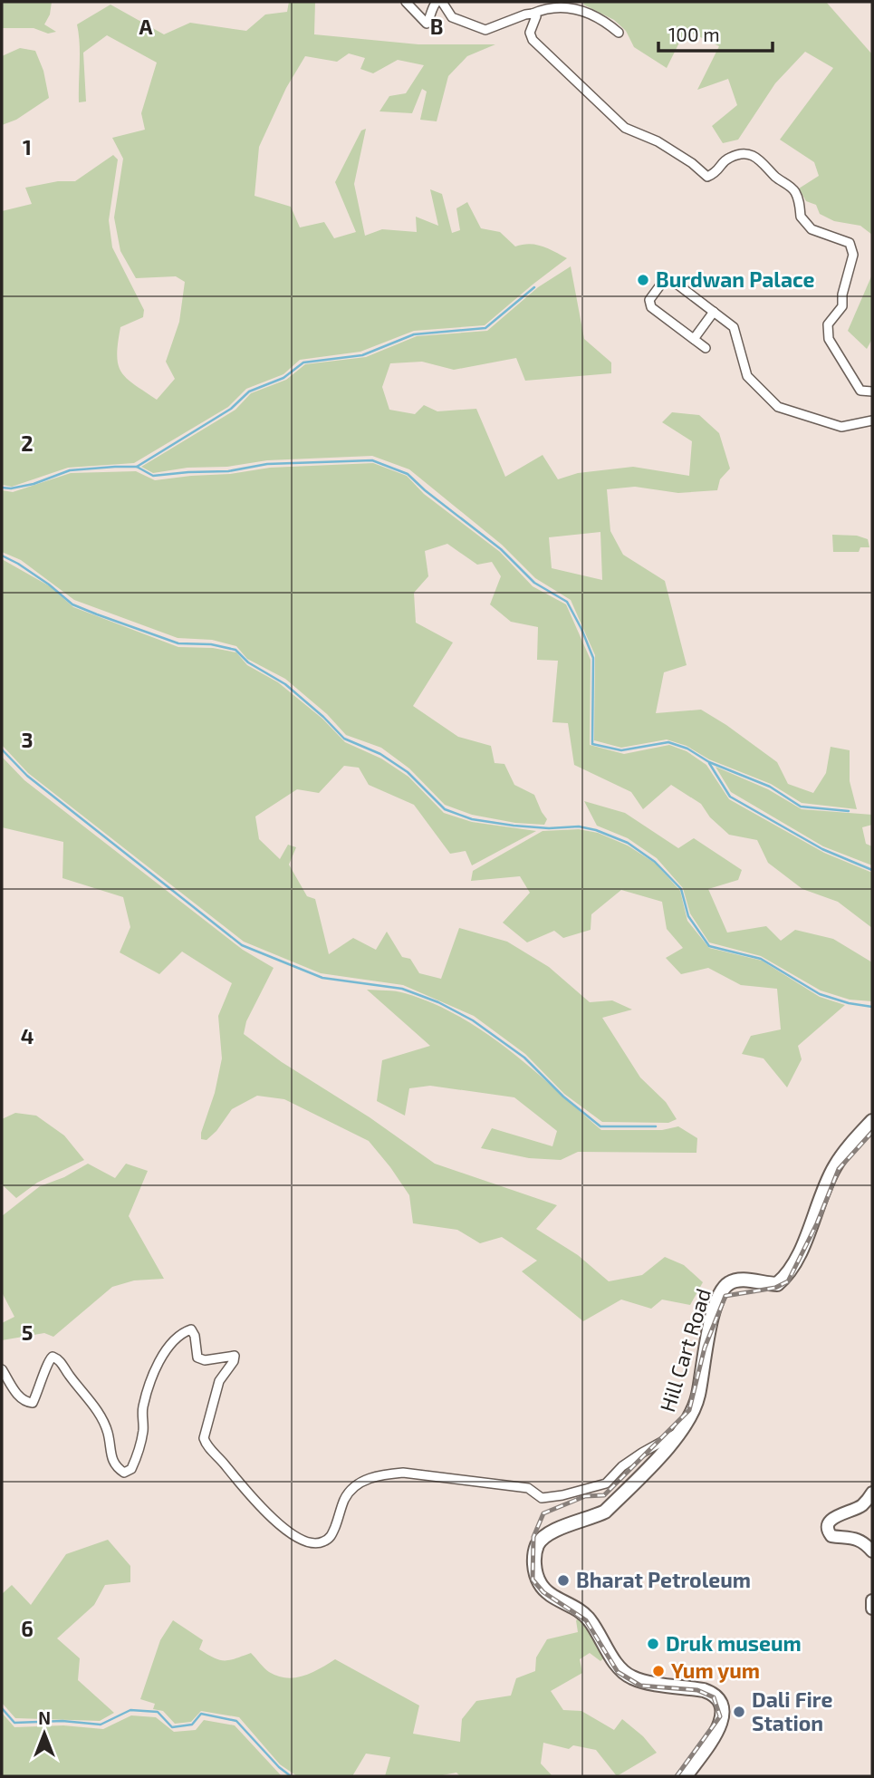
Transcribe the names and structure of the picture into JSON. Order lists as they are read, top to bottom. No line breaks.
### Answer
{"streets":{"highway":["Hill Cart Road"]},"places":["Burdwan Palace","Bharat Petroleum","Druk museum","Yum yum","Dali Fire Station"],"scale_bar":"100 m","north":"top","grid":{"columns":["A","B"],"rows":["1","2","3","4","5","6"]}}
